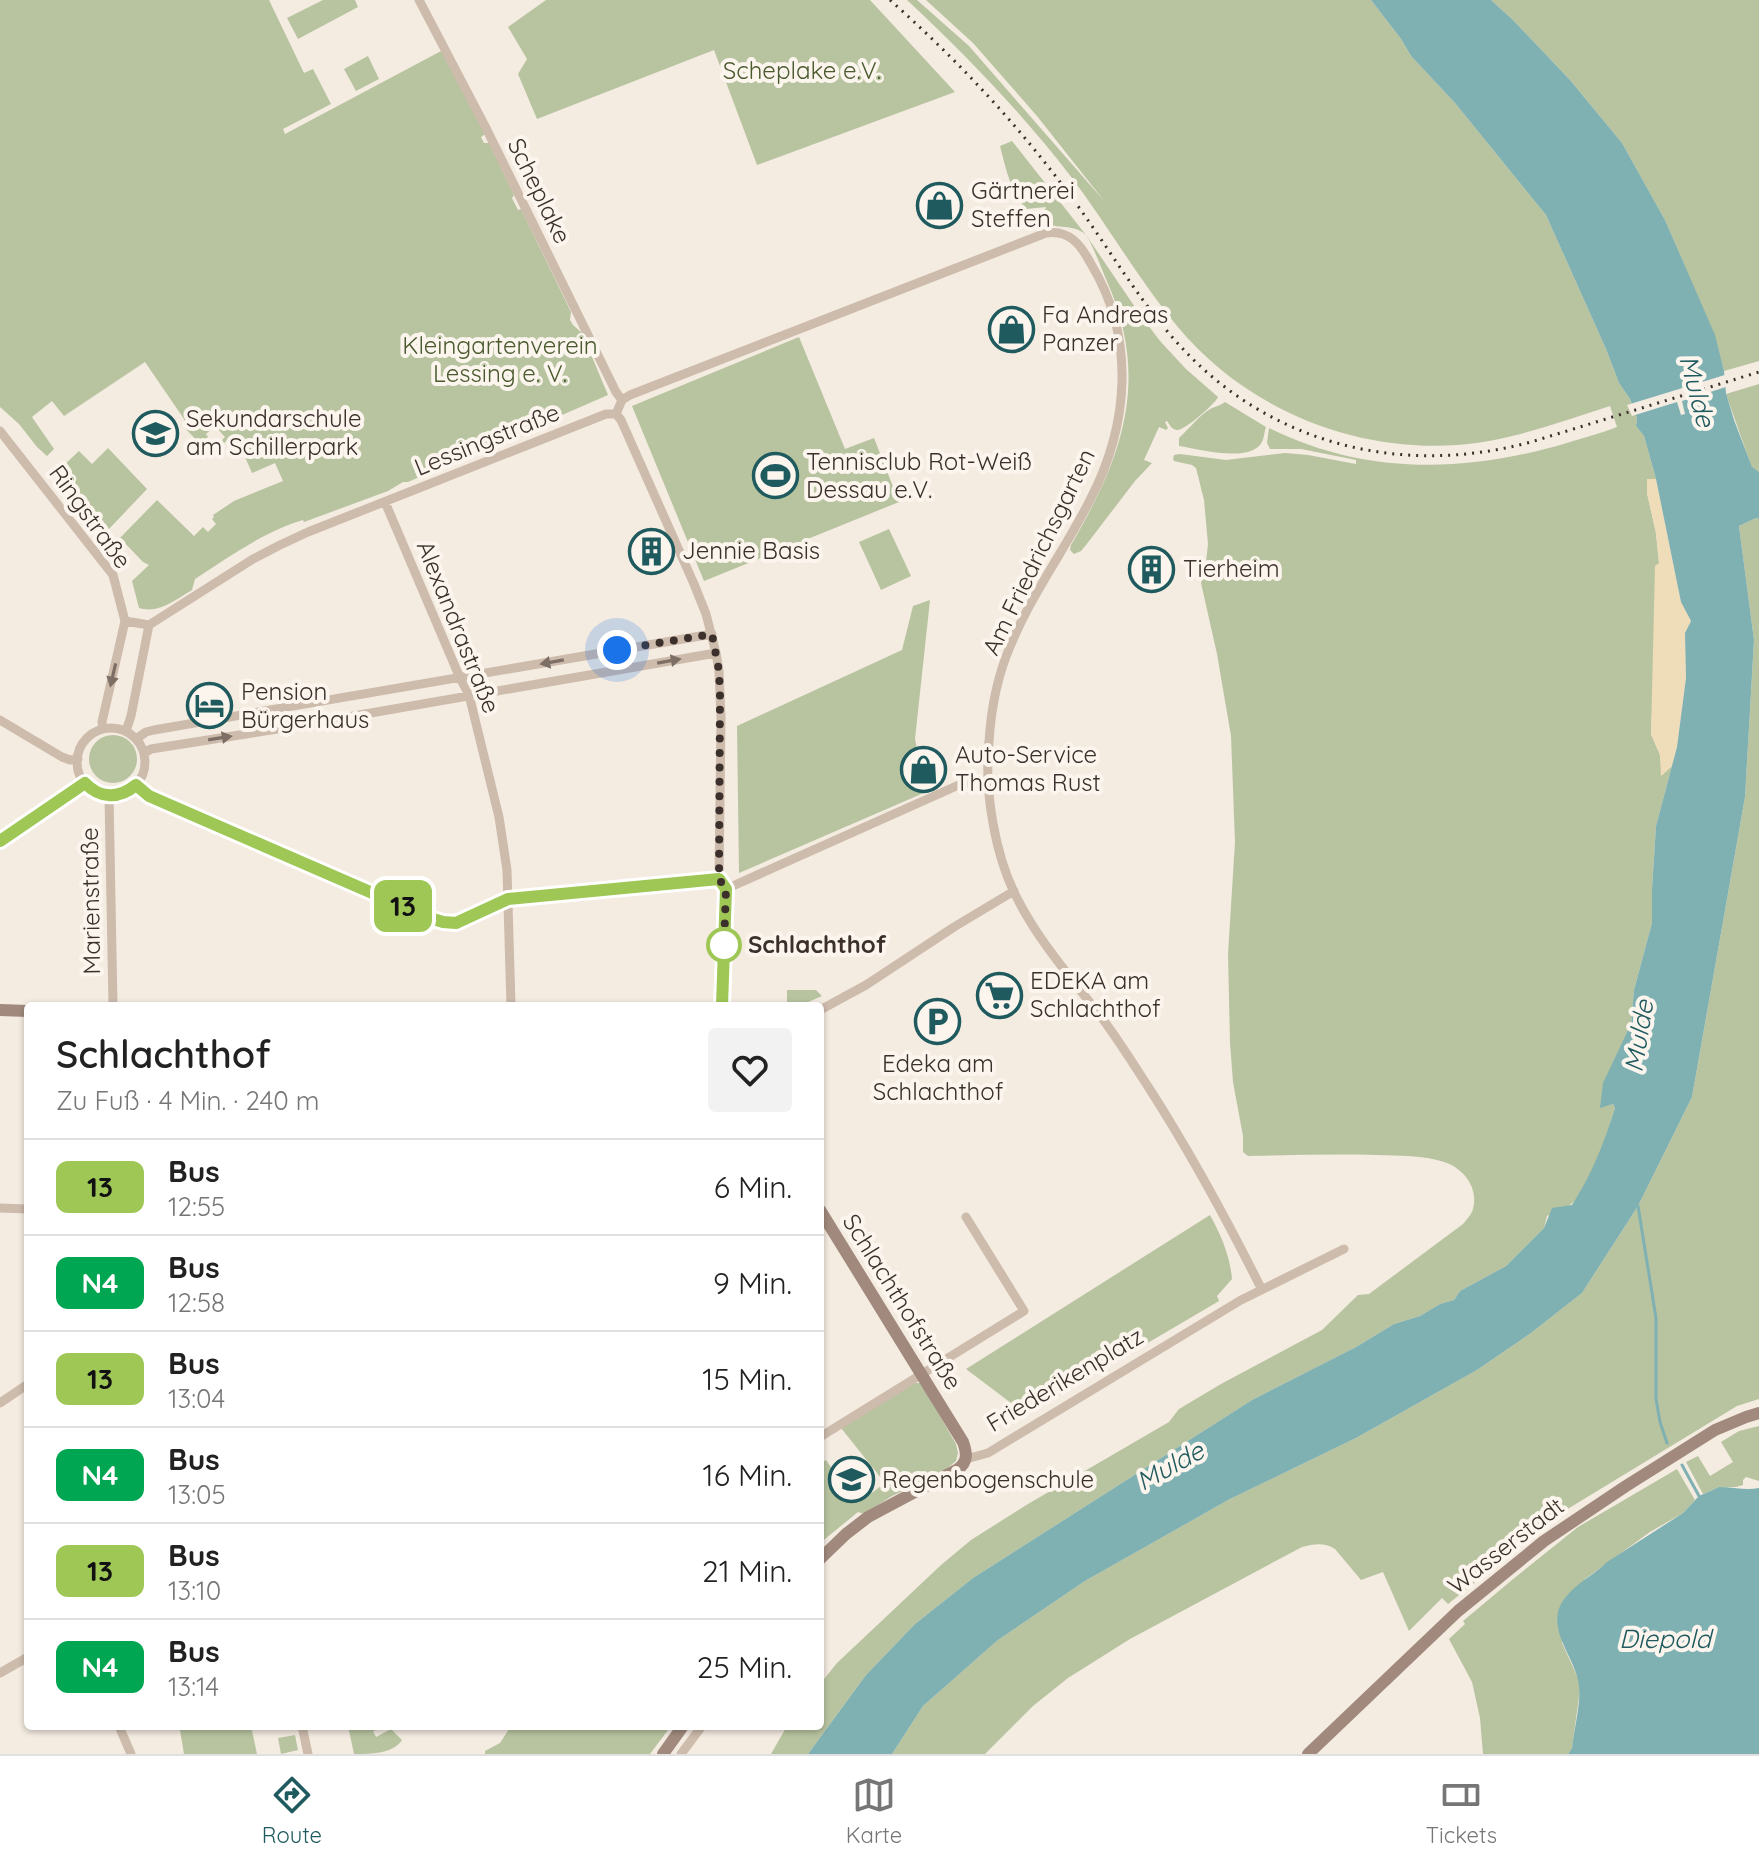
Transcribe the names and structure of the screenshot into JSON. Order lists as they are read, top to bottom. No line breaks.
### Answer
{"streets":{"main road":["Schlachthofstraße","Friederikenplatz","Wasserstadt"],"street":["Scheplake","Lessingstraße","Ringstraße","Am Friedrichsgarten","Alexandrastraße","Marienstraße"]},"crossings":[["Scheplake","Am Friedrichsgarten"],["Lessingstraße","Alexandrastraße"],["Ringstraße","Marienstraße"],["Am Friedrichsgarten","Friederikenplatz"],["Schlachthofstraße","Friederikenplatz"]],"water":["Mulde","Diepold"],"parks":["Scheplake e.V.","Kleingartenverein Lessing e. V."],"places":{"shop":["Gärtnerei Steffen","Fa Andreas Panzer","Auto-Service Thomas Rust"],"school or university":["Sekundarschule am Schillerpark","Regenbogenschule"],"sports":["Tennisclub Rot-Weiß Dessau e.V."],"building":["Jennie Basis","Tierheim"],"hotel":["Pension Bürgerhaus"],"other":["Schlachthof"],"supermarket":["EDEKA am Schlachthof"],"parking":["Edeka am Schlachthof"]},"lines":["bus line 13"],"page":{"on_map":"13","heading":["Schlachthof","Zu Fuß · 4 Min. · 240 m"],"list":[{"mark":"13","name":"Bus","note":"12:55","value":"6 Min."},{"mark":"N4","name":"Bus","note":"12:58","value":"9 Min."},{"mark":"13","name":"Bus","note":"13:04","value":"15 Min."},{"mark":"N4","name":"Bus","note":"13:05","value":"16 Min."},{"mark":"13","name":"Bus","note":"13:10","value":"21 Min."},{"mark":"N4","name":"Bus","note":"13:14","value":"25 Min."}],"tabs":["Route","Karte","Tickets"]}}
